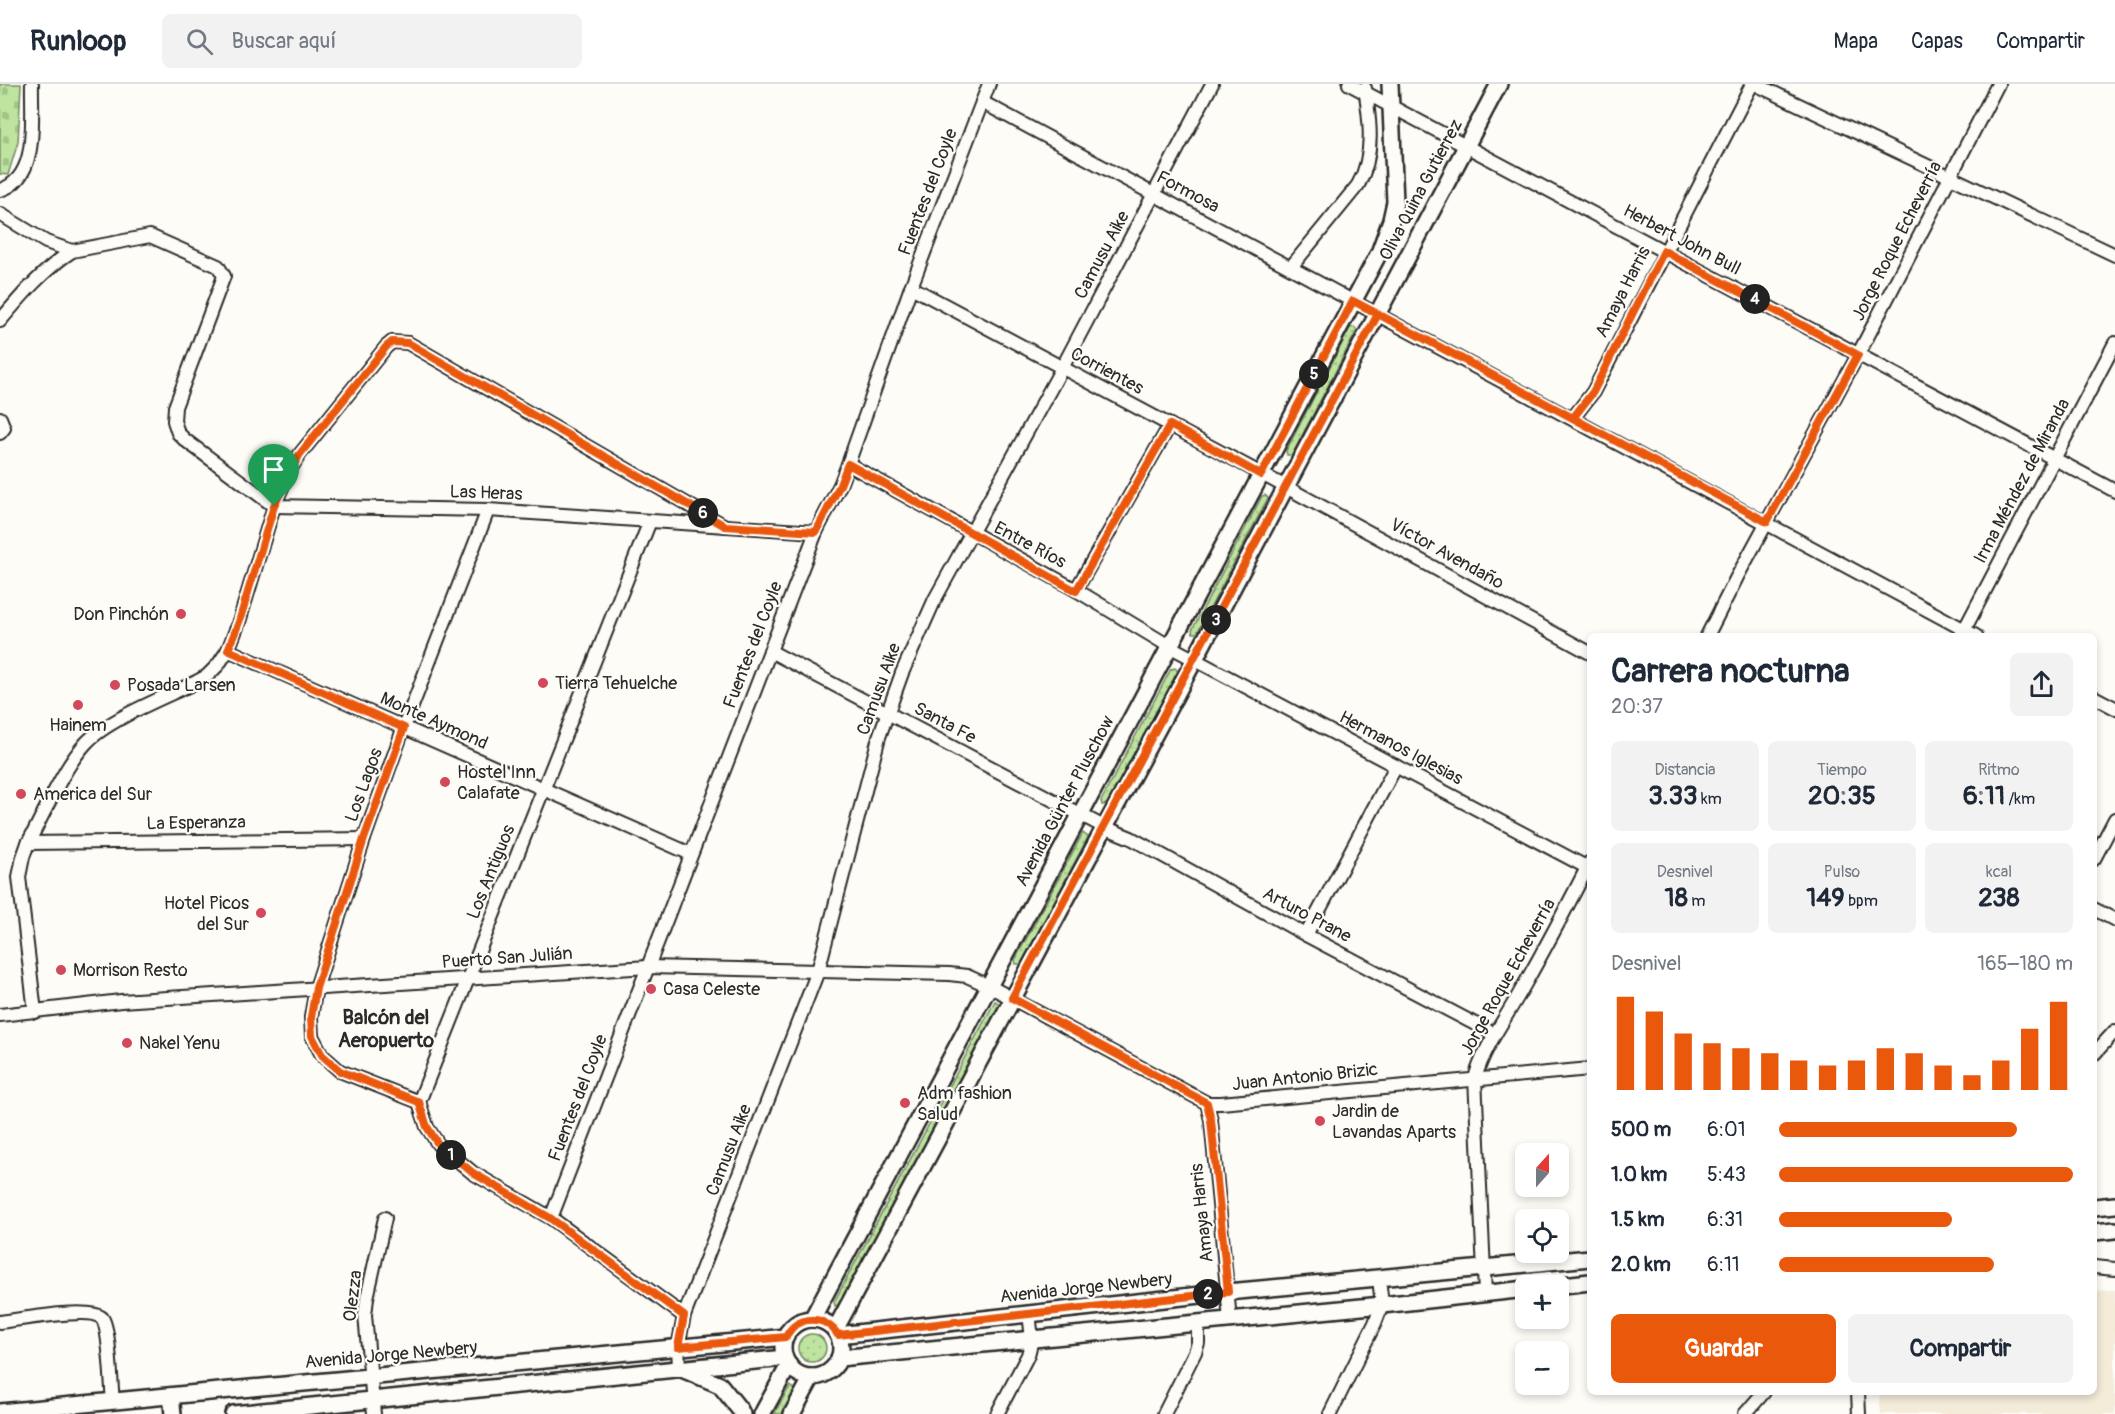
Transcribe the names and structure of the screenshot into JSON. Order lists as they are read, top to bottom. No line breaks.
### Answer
{"streets":{"street":["Oliva Quina Gutierrez","Fuentes del Coyle","Formosa","Herbert John Bull","Jorge Roque Echeverría","Camusu Aike","Amaya Harris","Corrientes","Irma Méndez de Miranda","Las Heras","Entre Ríos","Víctor Avendaño","Monte Aymond","Santa Fe","Hermanos Iglesias","Los Lagos","Avenida Günter Pluschow","La Esperanza","Los Antiguos","Arturo Prane","Puerto San Julián","Juan Antonio Brizic","Avenida Jorge Newbery","Olezza"]},"crossings":[["Oliva Quina Gutierrez","Formosa"],["Oliva Quina Gutierrez","Herbert John Bull"],["Fuentes del Coyle","Formosa"],["Fuentes del Coyle","Corrientes"],["Fuentes del Coyle","Las Heras"],["Fuentes del Coyle","Entre Ríos"],["Fuentes del Coyle","Monte Aymond"],["Fuentes del Coyle","Santa Fe"],["Fuentes del Coyle","Puerto San Julián"],["Formosa","Jorge Roque Echeverría"],["Formosa","Camusu Aike"],["Formosa","Amaya Harris"],["Formosa","Irma Méndez de Miranda"],["Formosa","Avenida Günter Pluschow"],["Herbert John Bull","Jorge Roque Echeverría"],["Herbert John Bull","Amaya Harris"],["Herbert John Bull","Irma Méndez de Miranda"],["Herbert John Bull","Avenida Günter Pluschow"],["Jorge Roque Echeverría","Arturo Prane"],["Jorge Roque Echeverría","Juan Antonio Brizic"],["Jorge Roque Echeverría","Avenida Jorge Newbery"],["Camusu Aike","Corrientes"],["Camusu Aike","Entre Ríos"],["Camusu Aike","Santa Fe"],["Camusu Aike","Puerto San Julián"],["Camusu Aike","Avenida Jorge Newbery"],["Amaya Harris","Juan Antonio Brizic"],["Amaya Harris","Avenida Jorge Newbery"],["Corrientes","Víctor Avendaño"],["Corrientes","Avenida Günter Pluschow"],["Las Heras","Los Lagos"],["Las Heras","Los Antiguos"],["Entre Ríos","Hermanos Iglesias"],["Entre Ríos","Avenida Günter Pluschow"],["Monte Aymond","Los Lagos"],["Monte Aymond","Los Antiguos"],["Santa Fe","Avenida Günter Pluschow"],["Santa Fe","Arturo Prane"],["Los Lagos","La Esperanza"],["Los Lagos","Los Antiguos"],["Los Lagos","Puerto San Julián"],["Avenida Günter Pluschow","Puerto San Julián"],["Avenida Günter Pluschow","Avenida Jorge Newbery"],["Los Antiguos","Puerto San Julián"],["Avenida Jorge Newbery","Olezza"]],"districts":["Balcón del Aeropuerto"],"places":["Don Pinchón","Tierra Tehuelche","Posada Larsen","Hainem","Hostel Inn Calafate","America del Sur","Hotel Picos del Sur","Morrison Resto","Casa Celeste","Nakel Yenu","Adm fashion Salud","Jardin de Lavandas Aparts"],"north":"top","page":{"header":"Runloop","search":"Buscar aquí","nav":["Mapa","Capas","Compartir"],"pins":["4","5","6","3","1","2"],"heading":["Carrera nocturna","20:37"],"stats":[["Distancia","3.33 km"],["Tiempo","20:35"],["Ritmo","6:11 /km"],["Desnivel","18 m"],["Pulso","149 bpm"],["kcal","238"]],"chart":["Desnivel","165–180 m"],"list":[{"name":"500 m","note":"6:01"},{"name":"1.0 km","note":"5:43"},{"name":"1.5 km","note":"6:31"},{"name":"2.0 km","note":"6:11"}],"map_buttons":["+","−"],"buttons":["Guardar","Compartir"]}}
